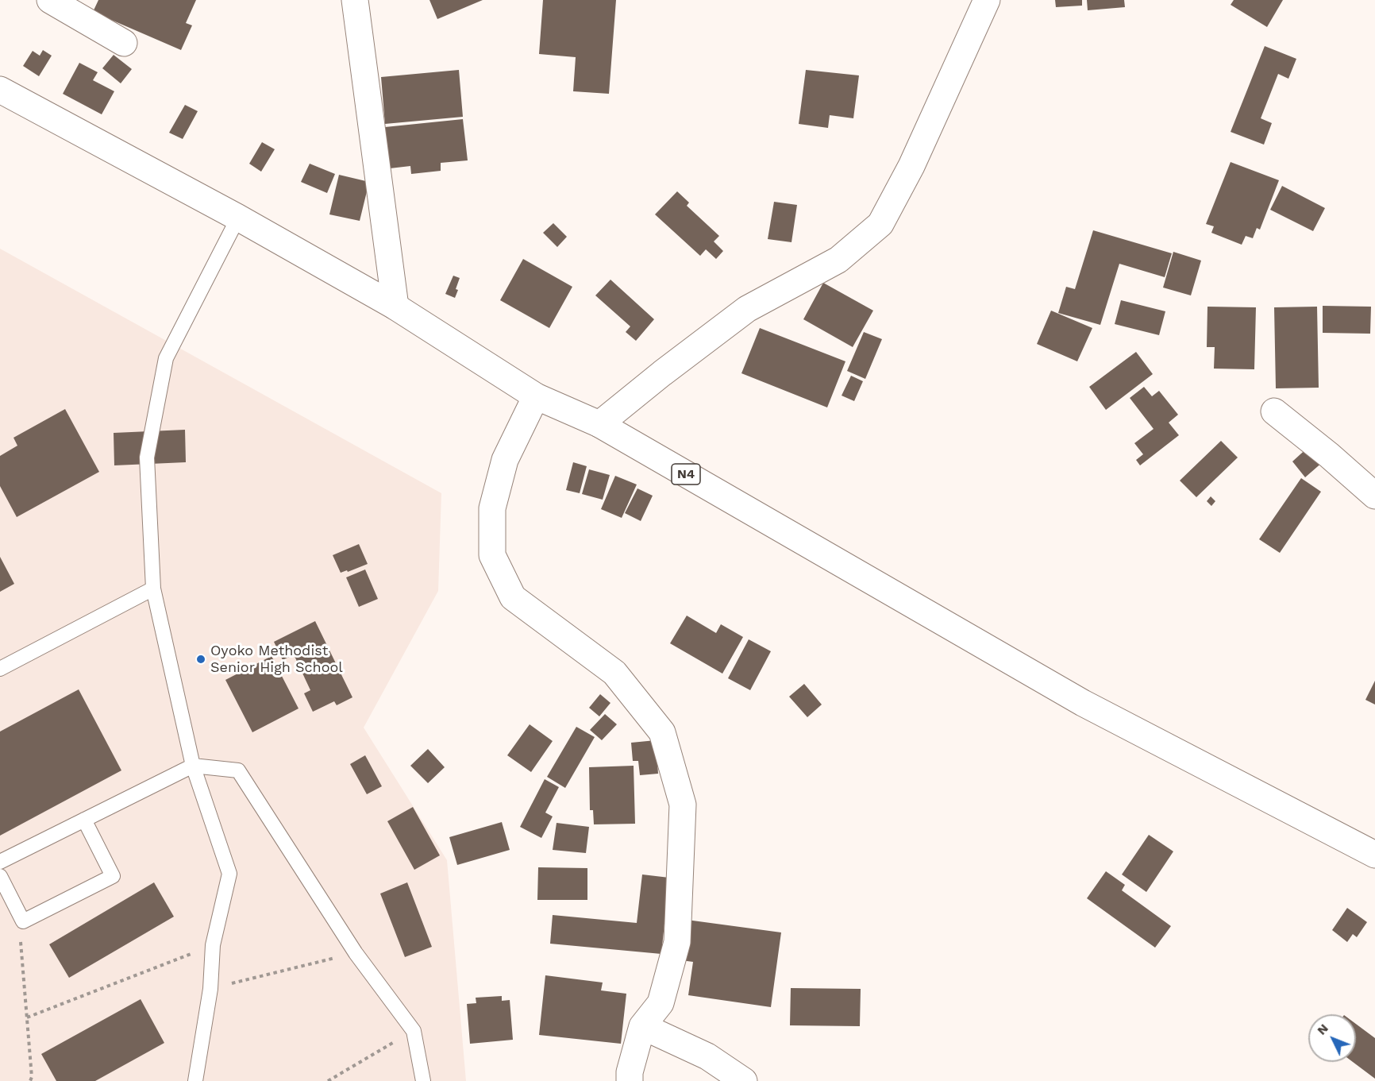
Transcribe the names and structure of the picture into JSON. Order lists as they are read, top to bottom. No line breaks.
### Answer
{"streets":{"main road":["N4"]},"places":["Oyoko Methodist Senior High School"],"north":"top left"}
